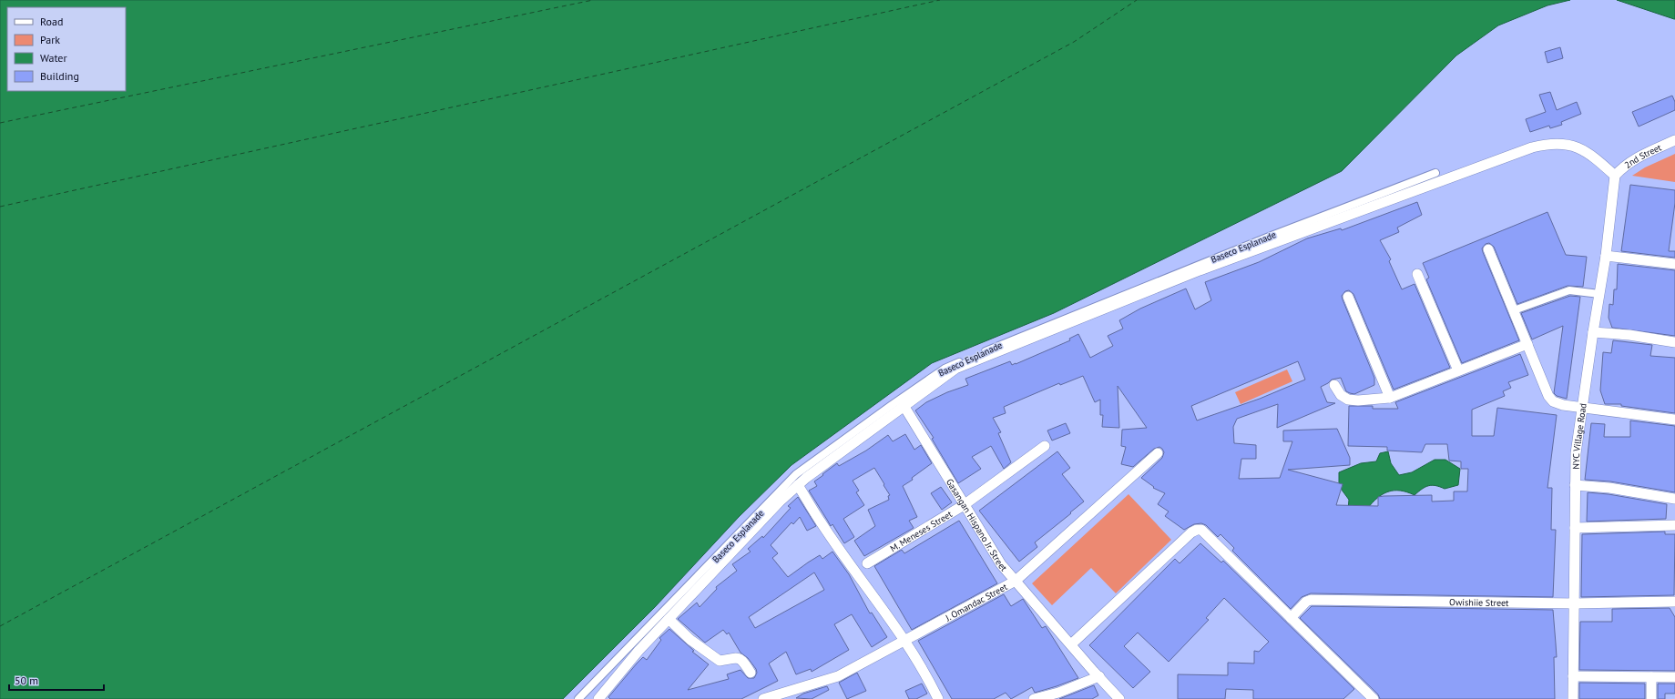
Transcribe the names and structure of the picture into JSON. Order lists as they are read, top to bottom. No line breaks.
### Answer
{"streets":{"street":["2nd Street","Baseco Esplanade","NYC Village Road","Gasangan Hispano Jr. Street","M. Meneses Street","J. Omandac Street","Owishiie Street"]},"crossings":[["2nd Street","NYC Village Road"],["NYC Village Road","Owishiie Street"],["Gasangan Hispano Jr. Street","M. Meneses Street"],["Gasangan Hispano Jr. Street","J. Omandac Street"]],"legend":["Road","Park","Water","Building"],"scale_bar":"50 m"}
